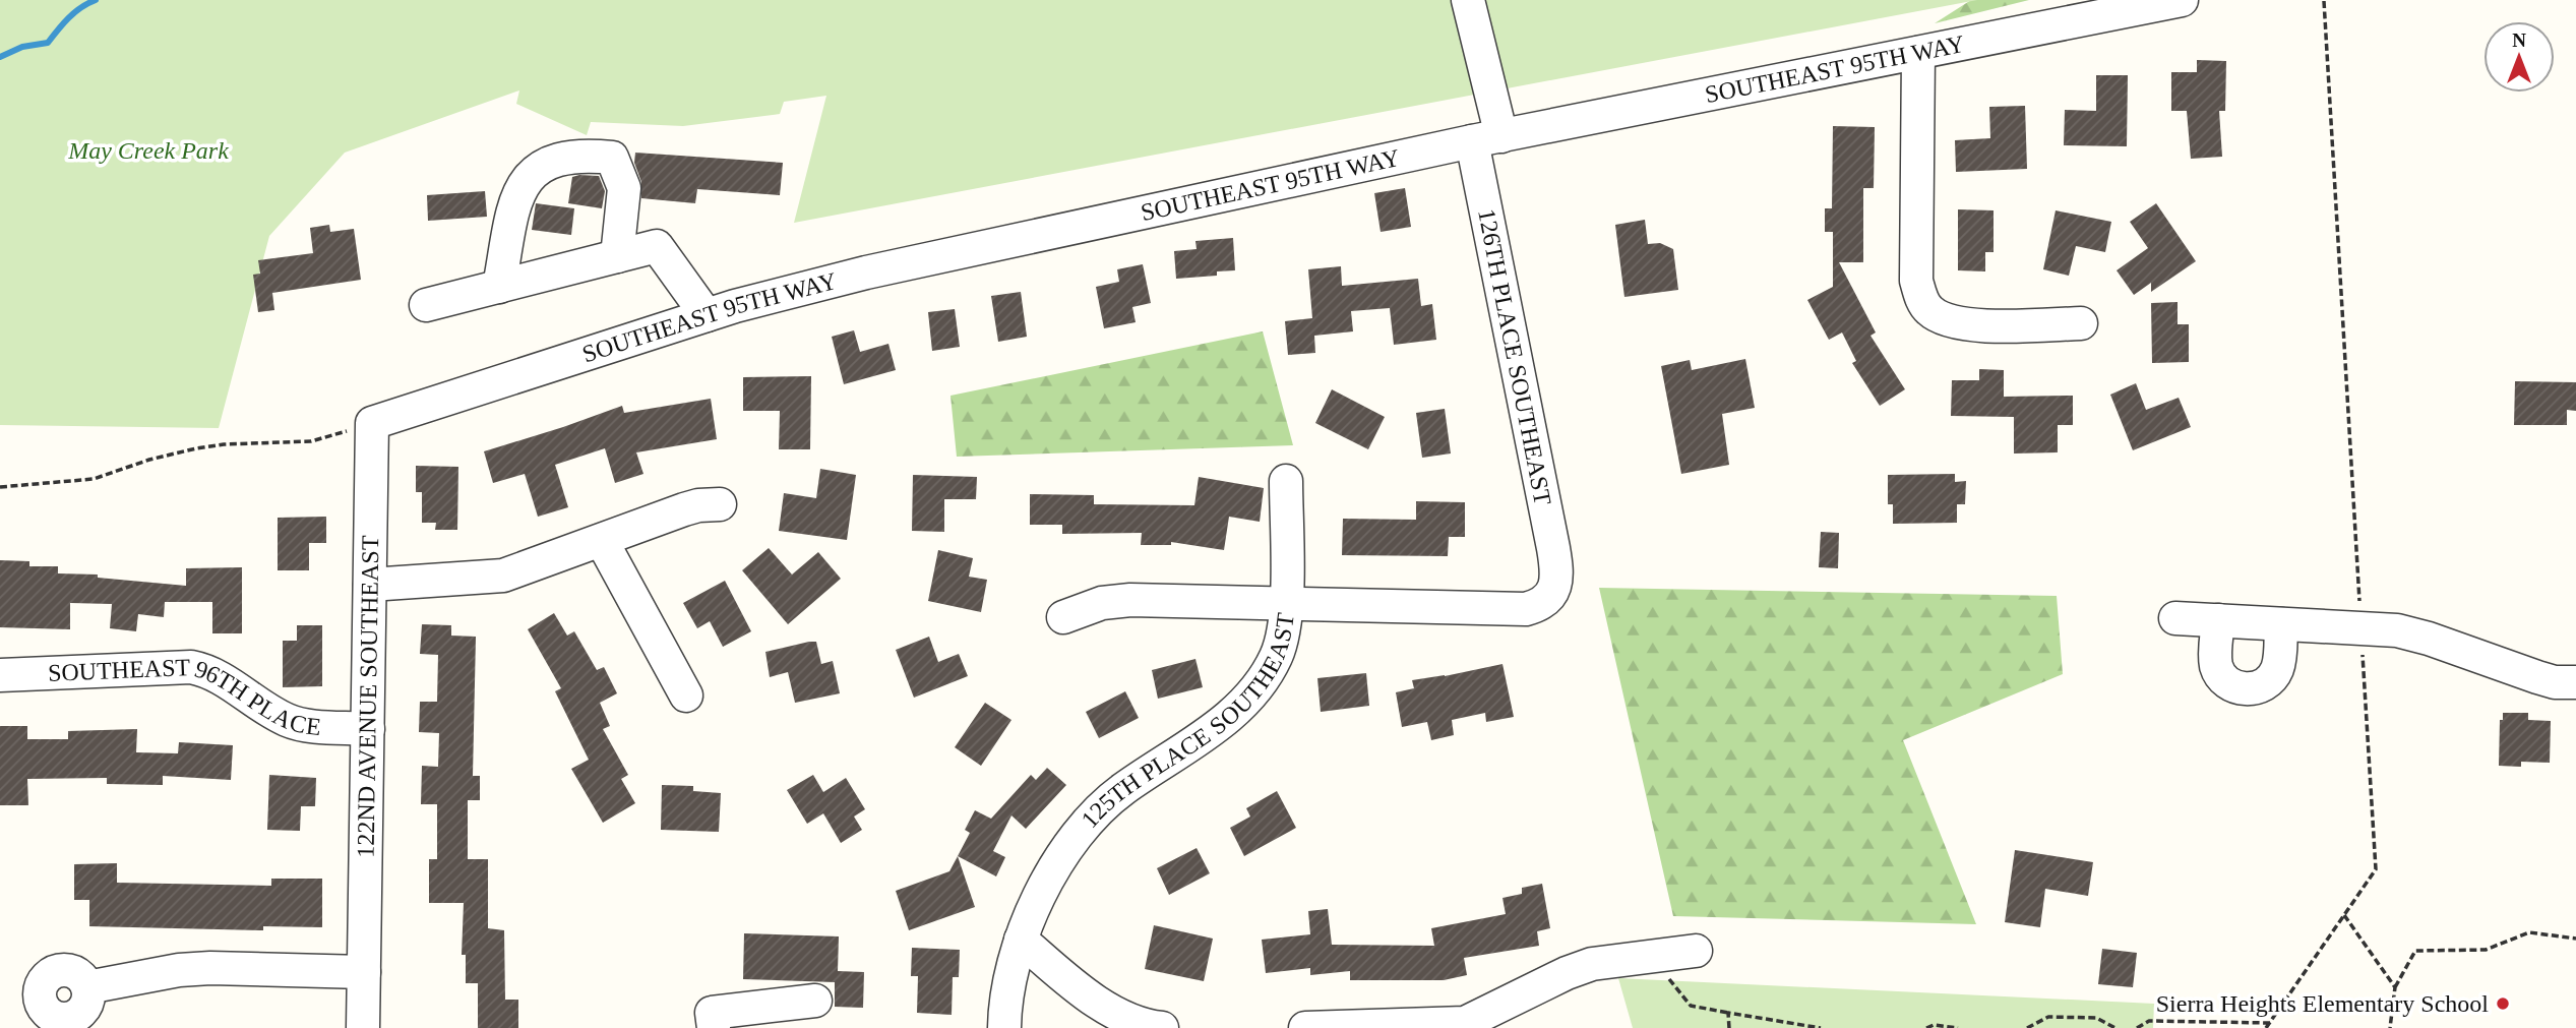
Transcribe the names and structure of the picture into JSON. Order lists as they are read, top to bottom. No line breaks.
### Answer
{"streets":{"street":["SOUTHEAST 95TH WAY","126TH PLACE SOUTHEAST","122ND AVENUE SOUTHEAST","SOUTHEAST 96TH PLACE","125TH PLACE SOUTHEAST"]},"crossings":[["SOUTHEAST 95TH WAY","126TH PLACE SOUTHEAST"],["SOUTHEAST 95TH WAY","122ND AVENUE SOUTHEAST"],["126TH PLACE SOUTHEAST","125TH PLACE SOUTHEAST"],["122ND AVENUE SOUTHEAST","SOUTHEAST 96TH PLACE"]],"parks":["May Creek Park"],"places":["Sierra Heights Elementary School"],"north":"top"}
